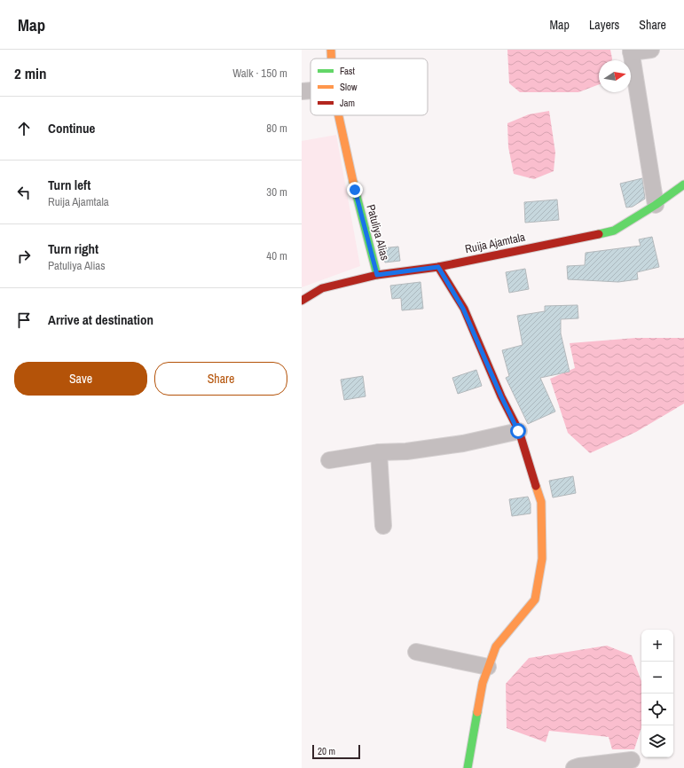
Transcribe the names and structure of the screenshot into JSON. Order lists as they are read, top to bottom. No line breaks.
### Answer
{"streets":{"street":["Patuliya Alias","Ruija Ajamtala"]},"crossings":[["Patuliya Alias","Ruija Ajamtala"]],"legend":["Fast","Slow","Jam"],"scale_bar":"20 m","north":"right","page":{"header":"Map","nav":["Map","Layers","Share"],"heading":["2 min","Walk · 150 m"],"list":[["Continue","80 m"],["Turn left","Ruija Ajamtala","30 m"],["Turn right","Patuliya Alias","40 m"],"Arrive at destination"],"buttons":["Save","Share"],"map_buttons":["+","−"],"scale":"20 m"}}
